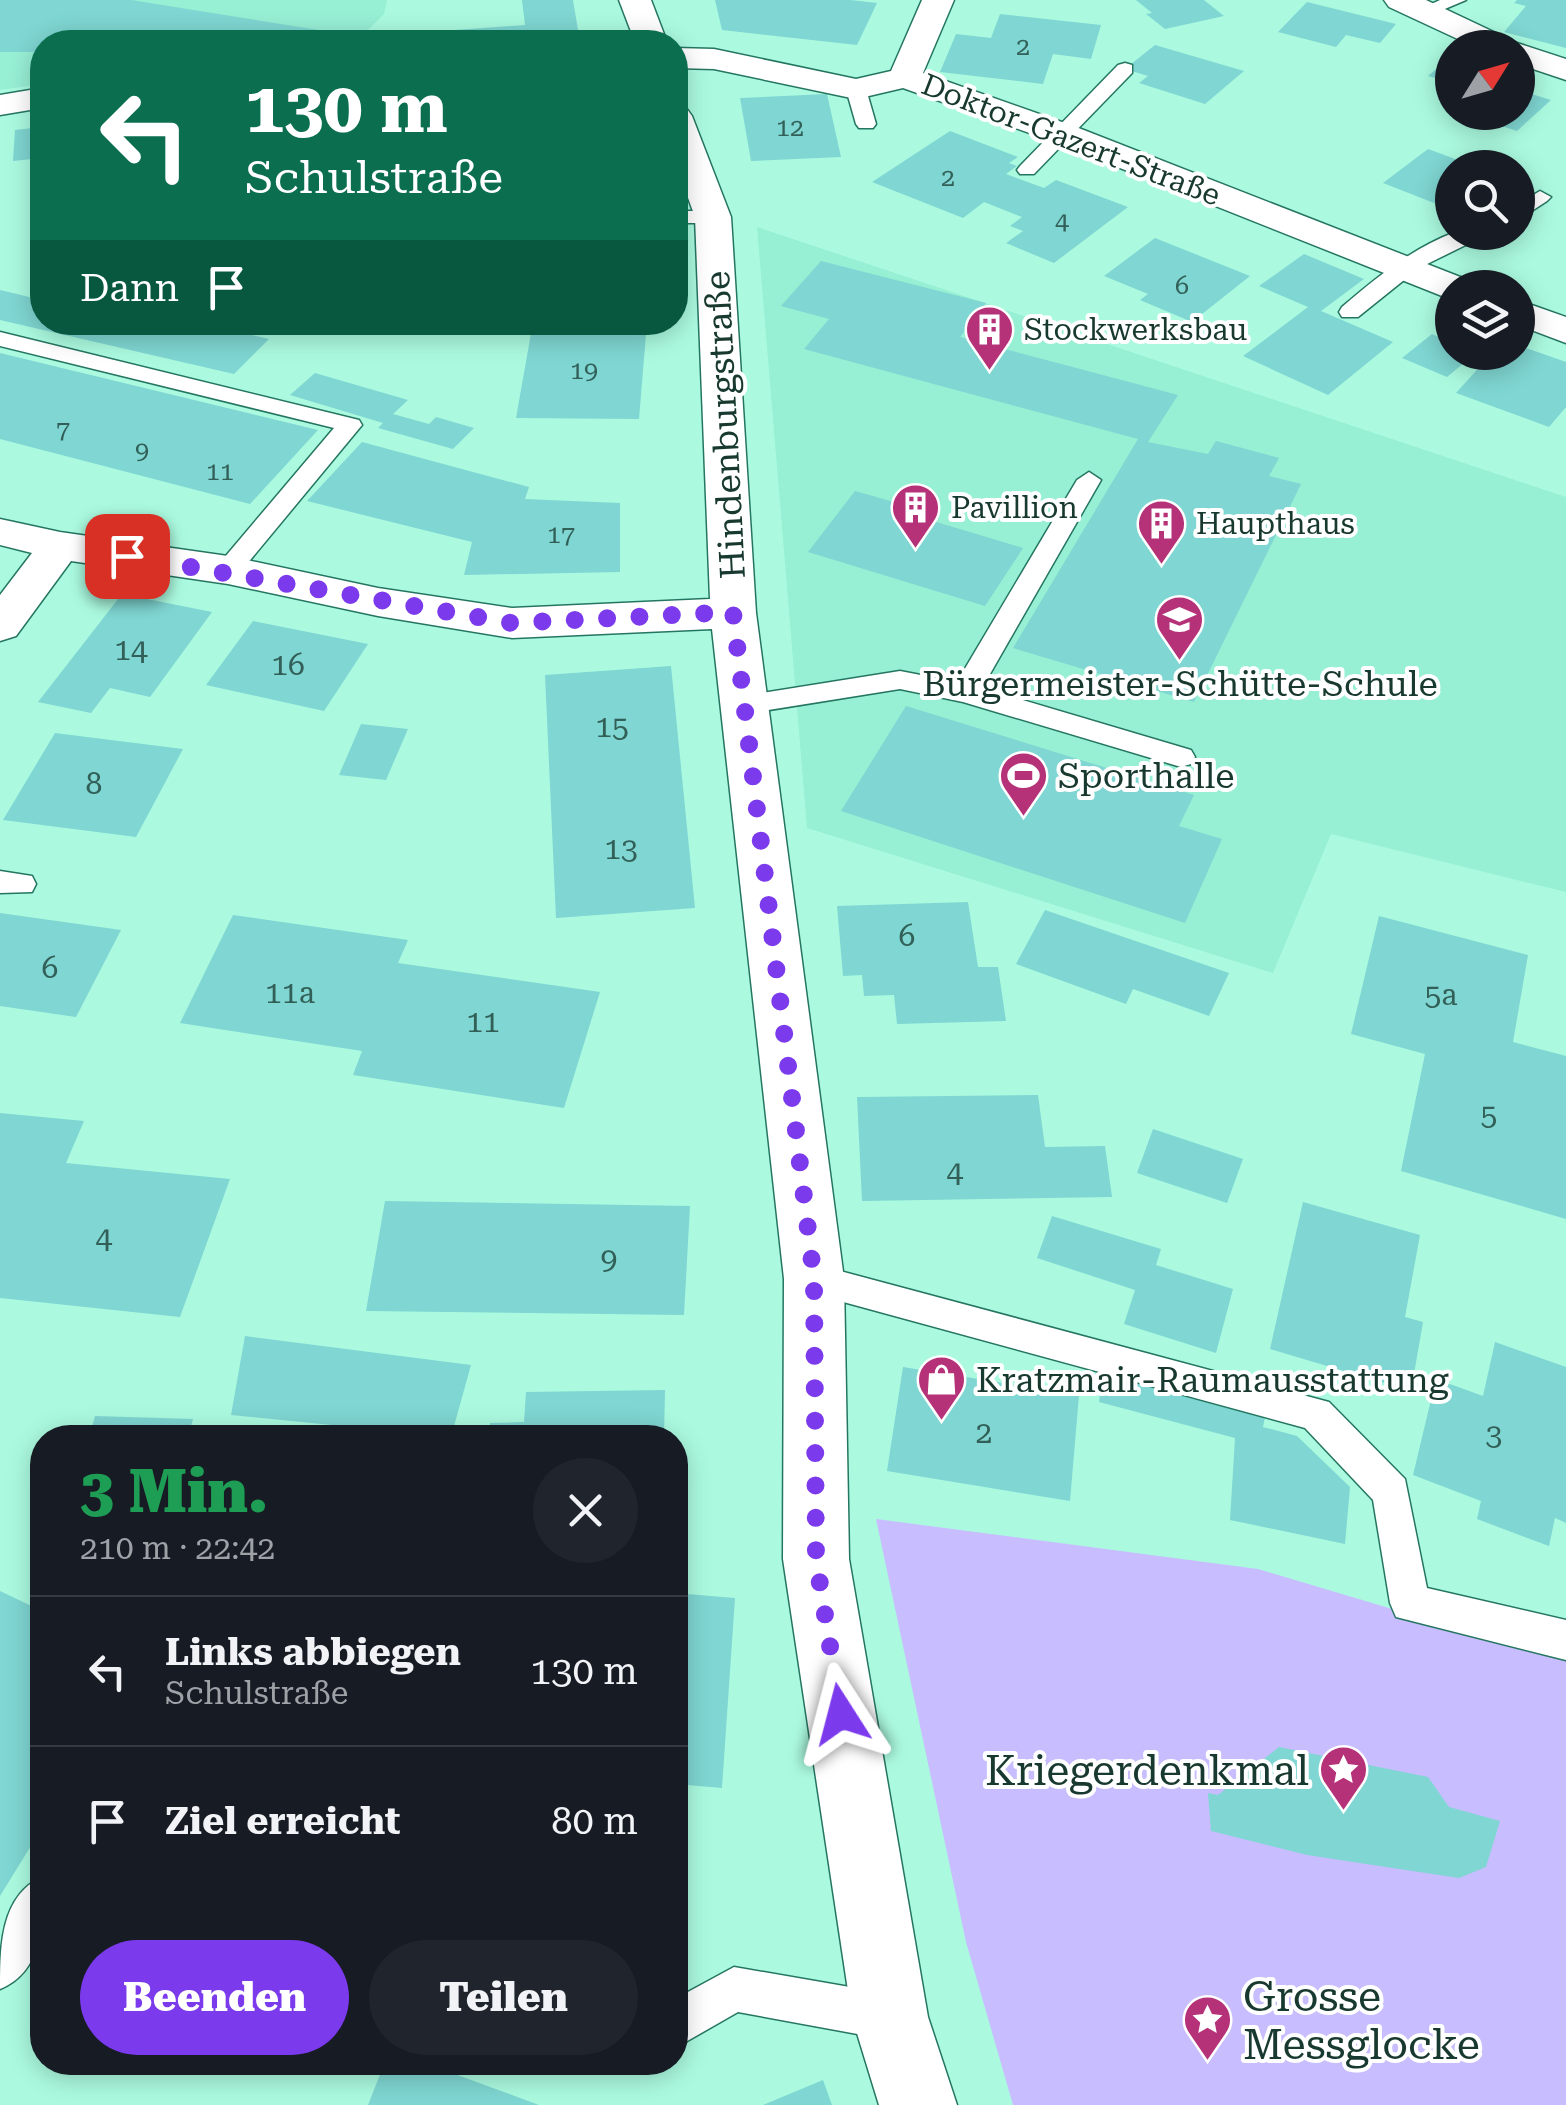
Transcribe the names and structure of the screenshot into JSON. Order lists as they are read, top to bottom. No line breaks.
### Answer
{"streets":{"street":["Doktor-Gazert-Straße","Hindenburgstraße"]},"places":{"building":["Stockwerksbau","Pavillion","Haupthaus"],"school or university":["Bürgermeister-Schütte-Schule"],"sports":["Sporthalle"],"shop":["Kratzmair-Raumausstattung"],"place":["Kriegerdenkmal","Grosse Messglocke"]},"house_numbers":["2","12","2","4","6","19","7","9","11","17","14","16","15","8","13","6","6","11a","5a","11","5","4","4","9","2","3"],"north":"top right","page":{"turn":["130 m","Schulstraße"],"then":"Dann","heading":["3 Min.","210 m · 22:42"],"list":[{"name":"Links abbiegen","note":"Schulstraße","value":"130 m"},{"name":"Ziel erreicht","value":"80 m"}],"buttons":["Beenden","Teilen"]}}
